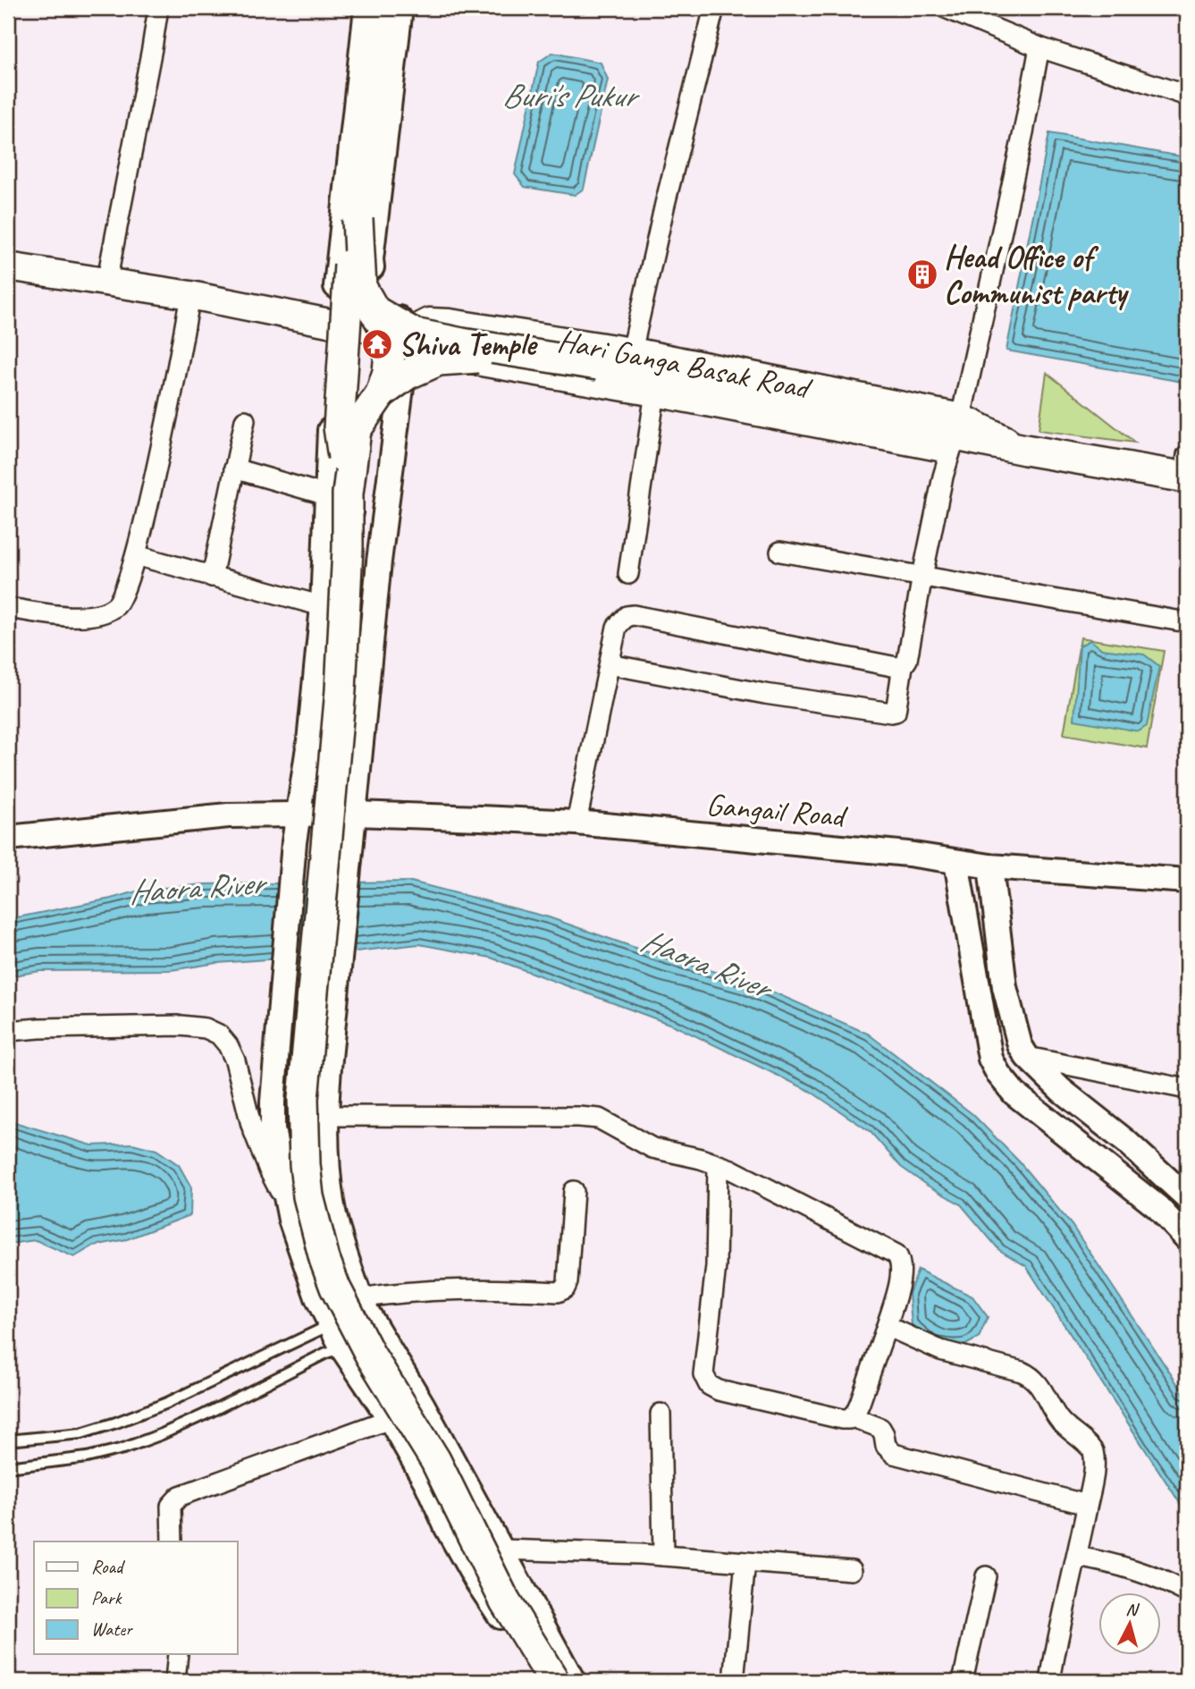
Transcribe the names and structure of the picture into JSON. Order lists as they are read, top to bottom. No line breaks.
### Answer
{"streets":{"main road":["Hari Ganga Basak Road"],"street":["Gangail Road"]},"water":["Buri's Pukur","Haora River"],"places":{"building":["Head Office of Communist party"],"temple":["Shiva Temple"]},"legend":["Road","Park","Water"],"north":"top"}
